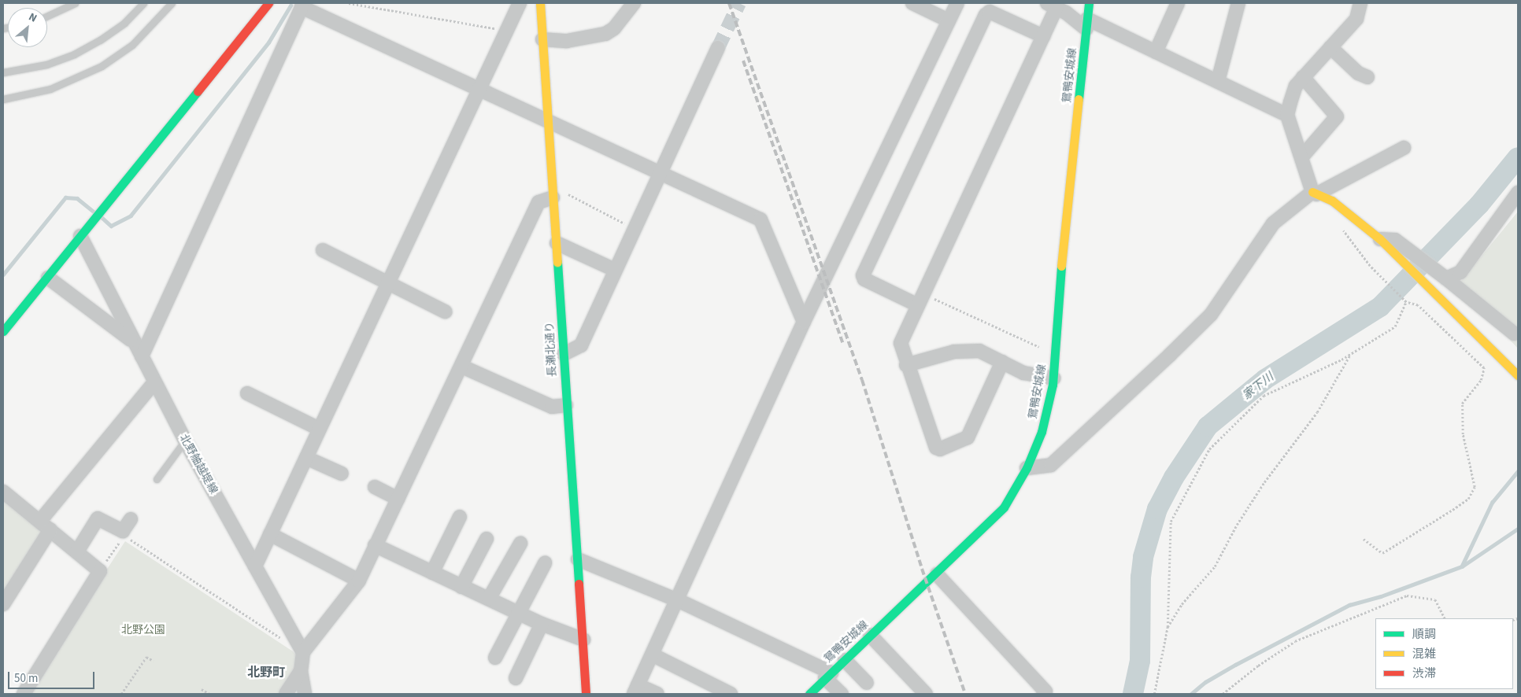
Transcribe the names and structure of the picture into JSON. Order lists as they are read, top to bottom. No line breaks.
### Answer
{"streets":{"street":["鴛鴨安城線","長瀬北通り","北野舳越堤線"]},"districts":["北野町"],"water":["家下川"],"parks":["北野公園"],"legend":["順調","混雑","渋滞"],"scale_bar":"50 m","north":"top right"}
